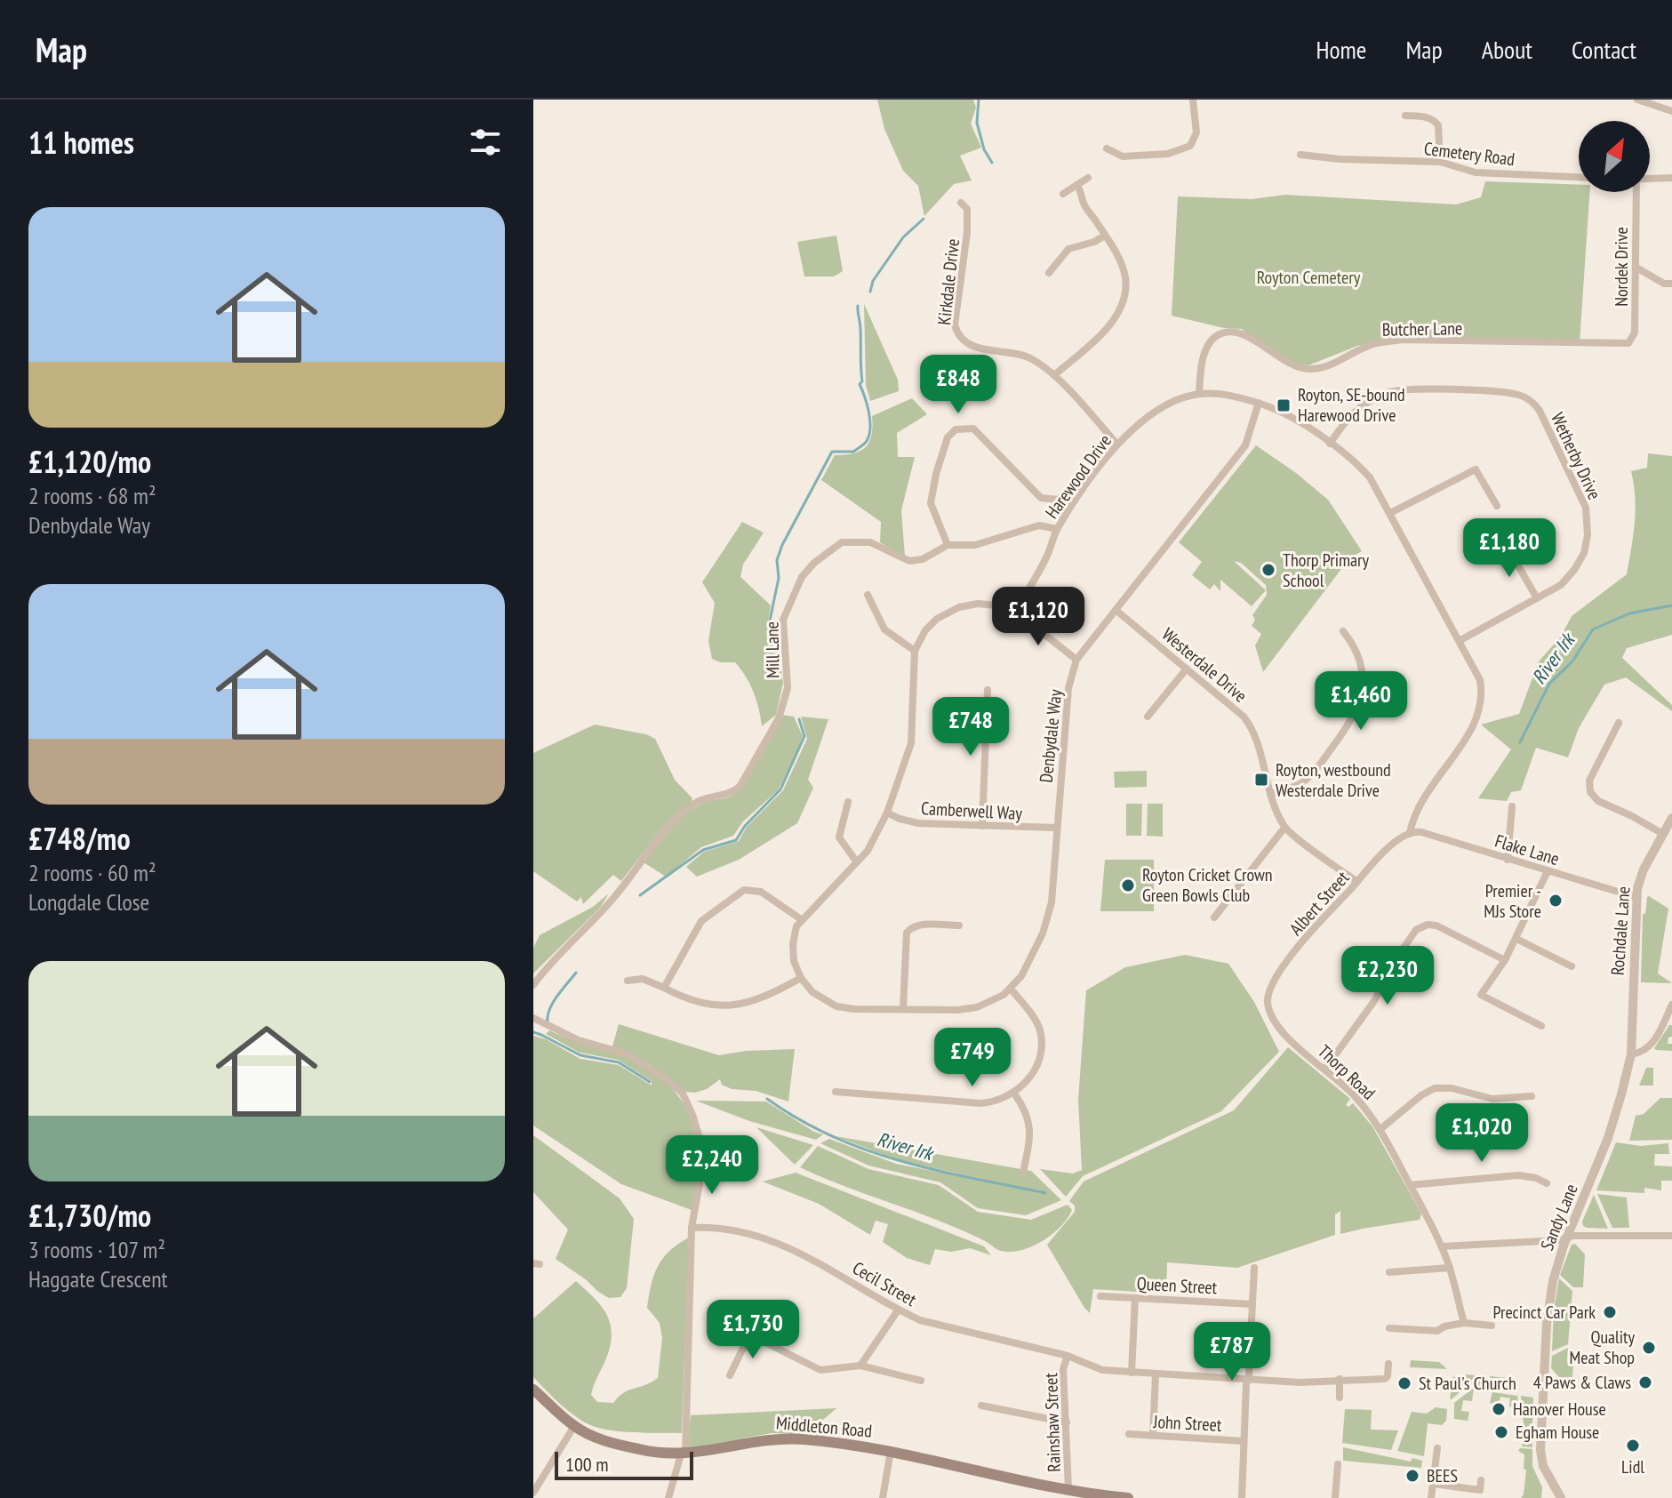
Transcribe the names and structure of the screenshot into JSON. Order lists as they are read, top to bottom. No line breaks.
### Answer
{"streets":{"main road":["Middleton Road"],"street":["Cemetery Road","Nordek Drive","Kirkdale Drive","Butcher Lane","Wetherby Drive","Harewood Drive","Mill Lane","Westerdale Drive","Denbydale Way","Camberwell Way","Flake Lane","Albert Street","Rochdale Lane","Thorp Road","Sandy Lane","Cecil Street","Queen Street","Rainshaw Street","John Street"]},"crossings":[["Nordek Drive","Butcher Lane"],["Kirkdale Drive","Harewood Drive"],["Butcher Lane","Harewood Drive"],["Wetherby Drive","Harewood Drive"],["Harewood Drive","Mill Lane"],["Harewood Drive","Flake Lane"],["Harewood Drive","Albert Street"],["Denbydale Way","Camberwell Way"],["Flake Lane","Albert Street"],["Flake Lane","Rochdale Lane"],["Albert Street","Thorp Road"],["Rochdale Lane","Sandy Lane"],["Cecil Street","Rainshaw Street"],["Rainshaw Street","Middleton Road"]],"water":["River Irk"],"parks":["Royton Cemetery"],"places":{"transit":["Royton, SE-bound Harewood Drive","Royton, westbound Westerdale Drive"],"other":["Thorp Primary School","Royton Cricket Crown Green Bowls Club","Premier - MJs Store","Precinct Car Park","Quality Meat Shop","4 Paws & Claws","St Paul's Church","Hanover House","Egham House","Lidl","BEES"]},"scale_bar":"100 m","north":"top right","page":{"header":"Map","nav":["Home","Map","About","Contact"],"heading":"11 homes","list":[{"name":"£1,120/mo","note":"2 rooms · 68 m² · Denbydale Way"},{"name":"£748/mo","note":"2 rooms · 60 m² · Longdale Close"},{"name":"£1,730/mo","note":"3 rooms · 107 m² · Haggate Crescent"}],"price":["£848","£1,180","£1,120","£1,460","£748","£2,230","£749","£1,020","£2,240","£1,730","£787"],"scale":"100 m"}}
